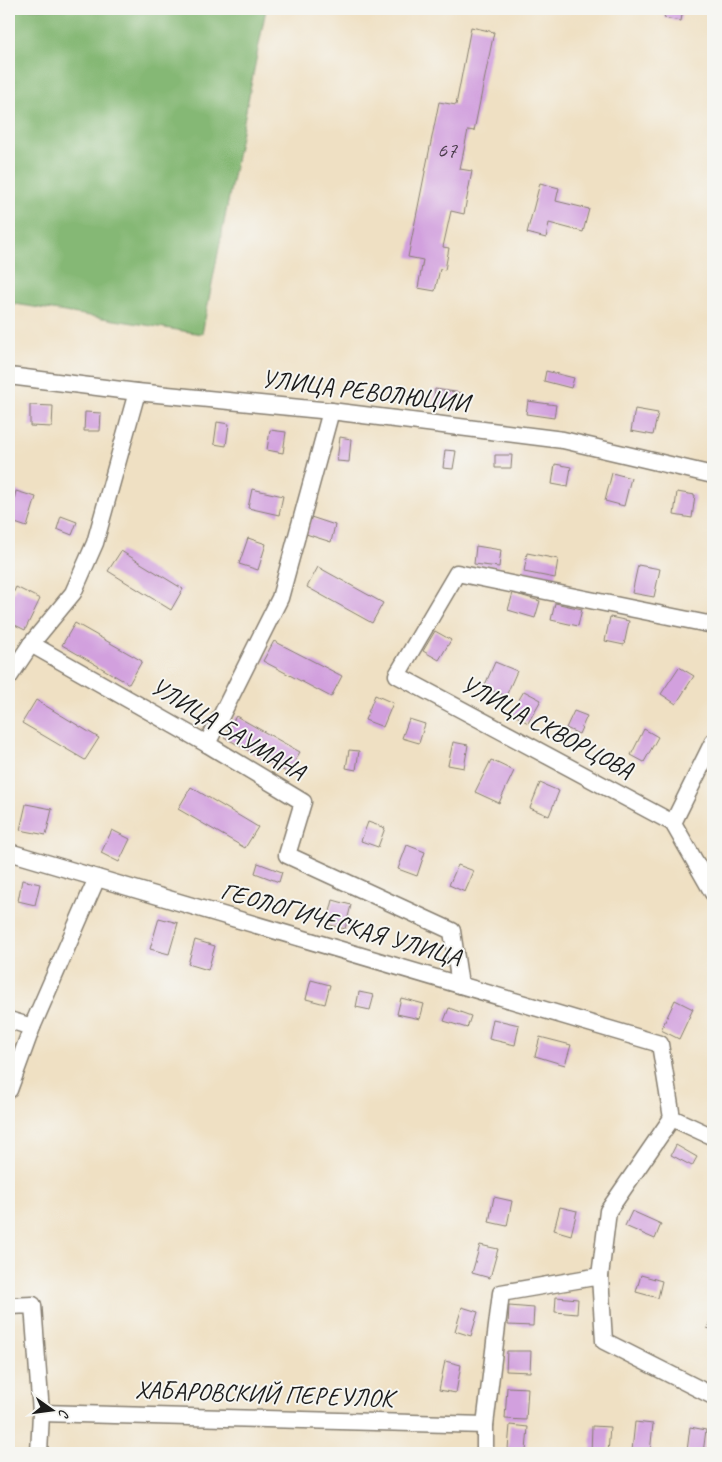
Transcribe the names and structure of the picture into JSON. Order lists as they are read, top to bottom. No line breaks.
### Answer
{"streets":{"street":["УЛИЦА РЕВОЛЮЦИИ","УЛИЦА СКВОРЦОВА","УЛИЦА БАУМАНА","ГЕОЛОГИЧЕСКАЯ УЛИЦА","ХАБАРОВСКИЙ ПЕРЕУЛОК"]},"crossings":[["УЛИЦА БАУМАНА","ГЕОЛОГИЧЕСКАЯ УЛИЦА"]],"house_numbers":["67"],"north":"right"}
